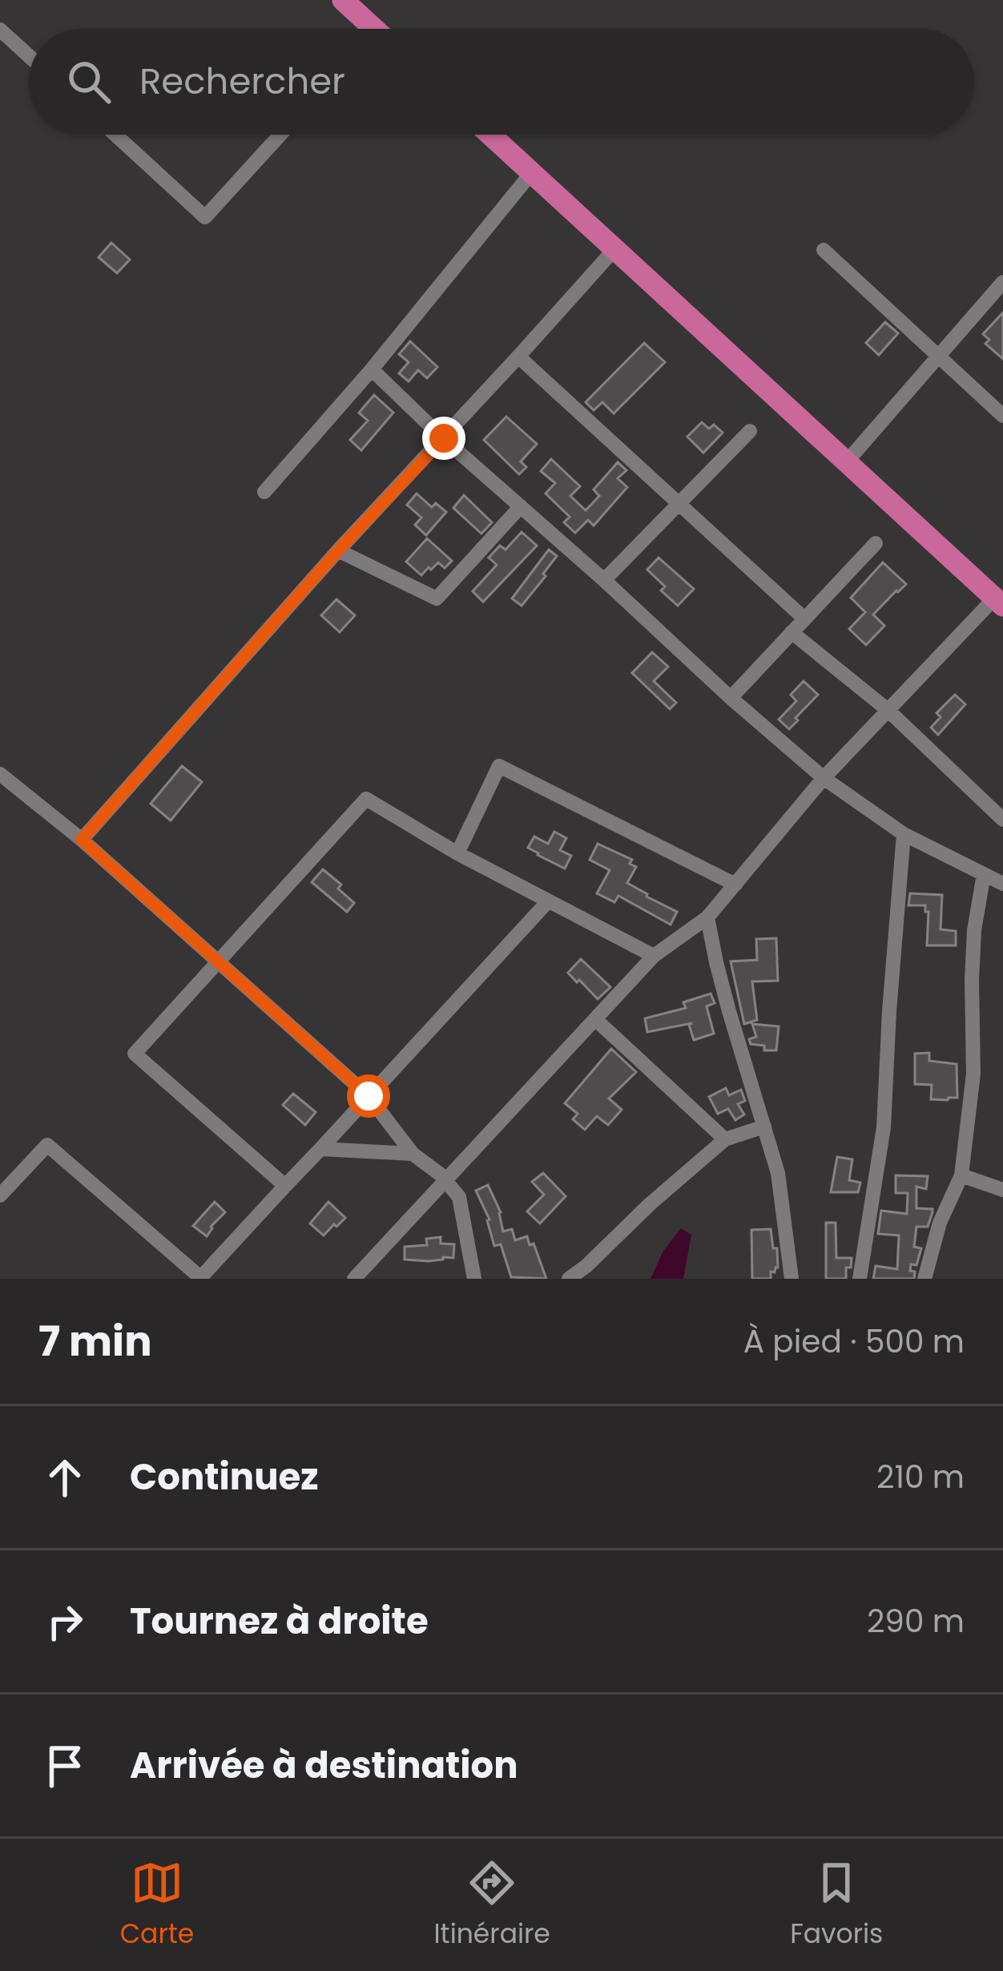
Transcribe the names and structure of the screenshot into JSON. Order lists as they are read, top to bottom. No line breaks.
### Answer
{"page":{"search":"Rechercher","heading":["7 min","À pied · 500 m"],"list":[["Continuez","210 m"],["Tournez à droite","290 m"],"Arrivée à destination"],"nav":["Carte","Itinéraire","Favoris"]}}
